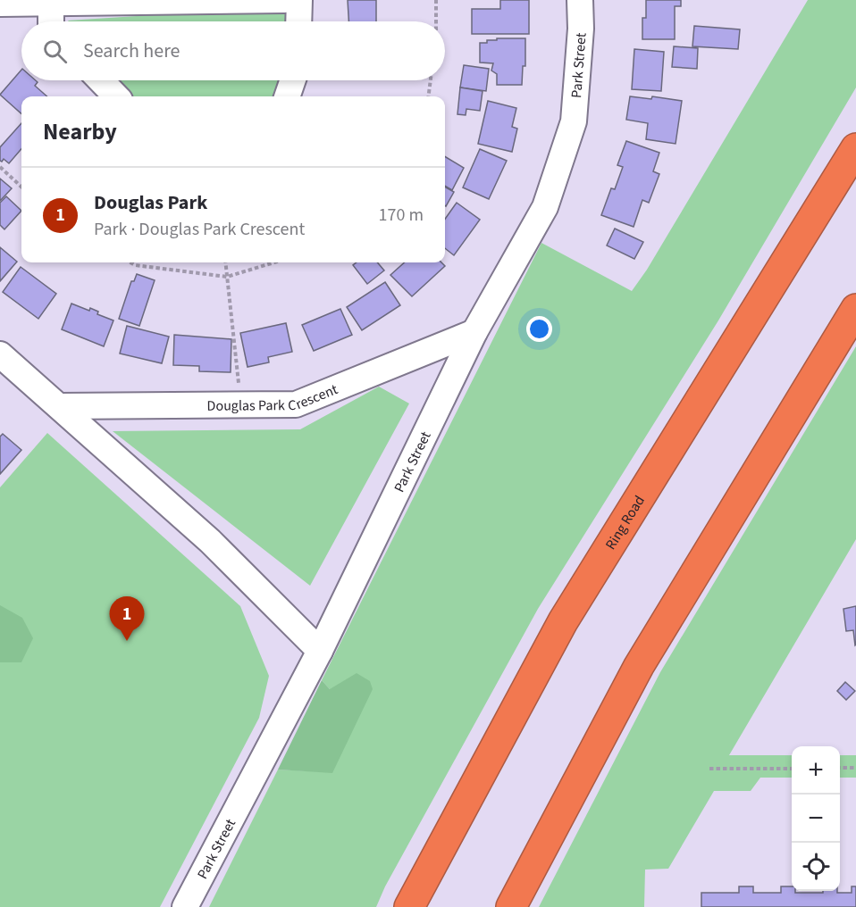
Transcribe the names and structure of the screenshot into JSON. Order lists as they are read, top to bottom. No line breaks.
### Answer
{"streets":{"highway":["Ring Road"],"street":["Park Street","Douglas Park Crescent"]},"crossings":[["Park Street","Douglas Park Crescent"]],"page":{"search":"Search here","heading":"Nearby","list":[{"mark":"1","name":"Douglas Park","note":"Park · Douglas Park Crescent","value":"170 m"}],"pins":"1","map_buttons":["+","−"]}}
